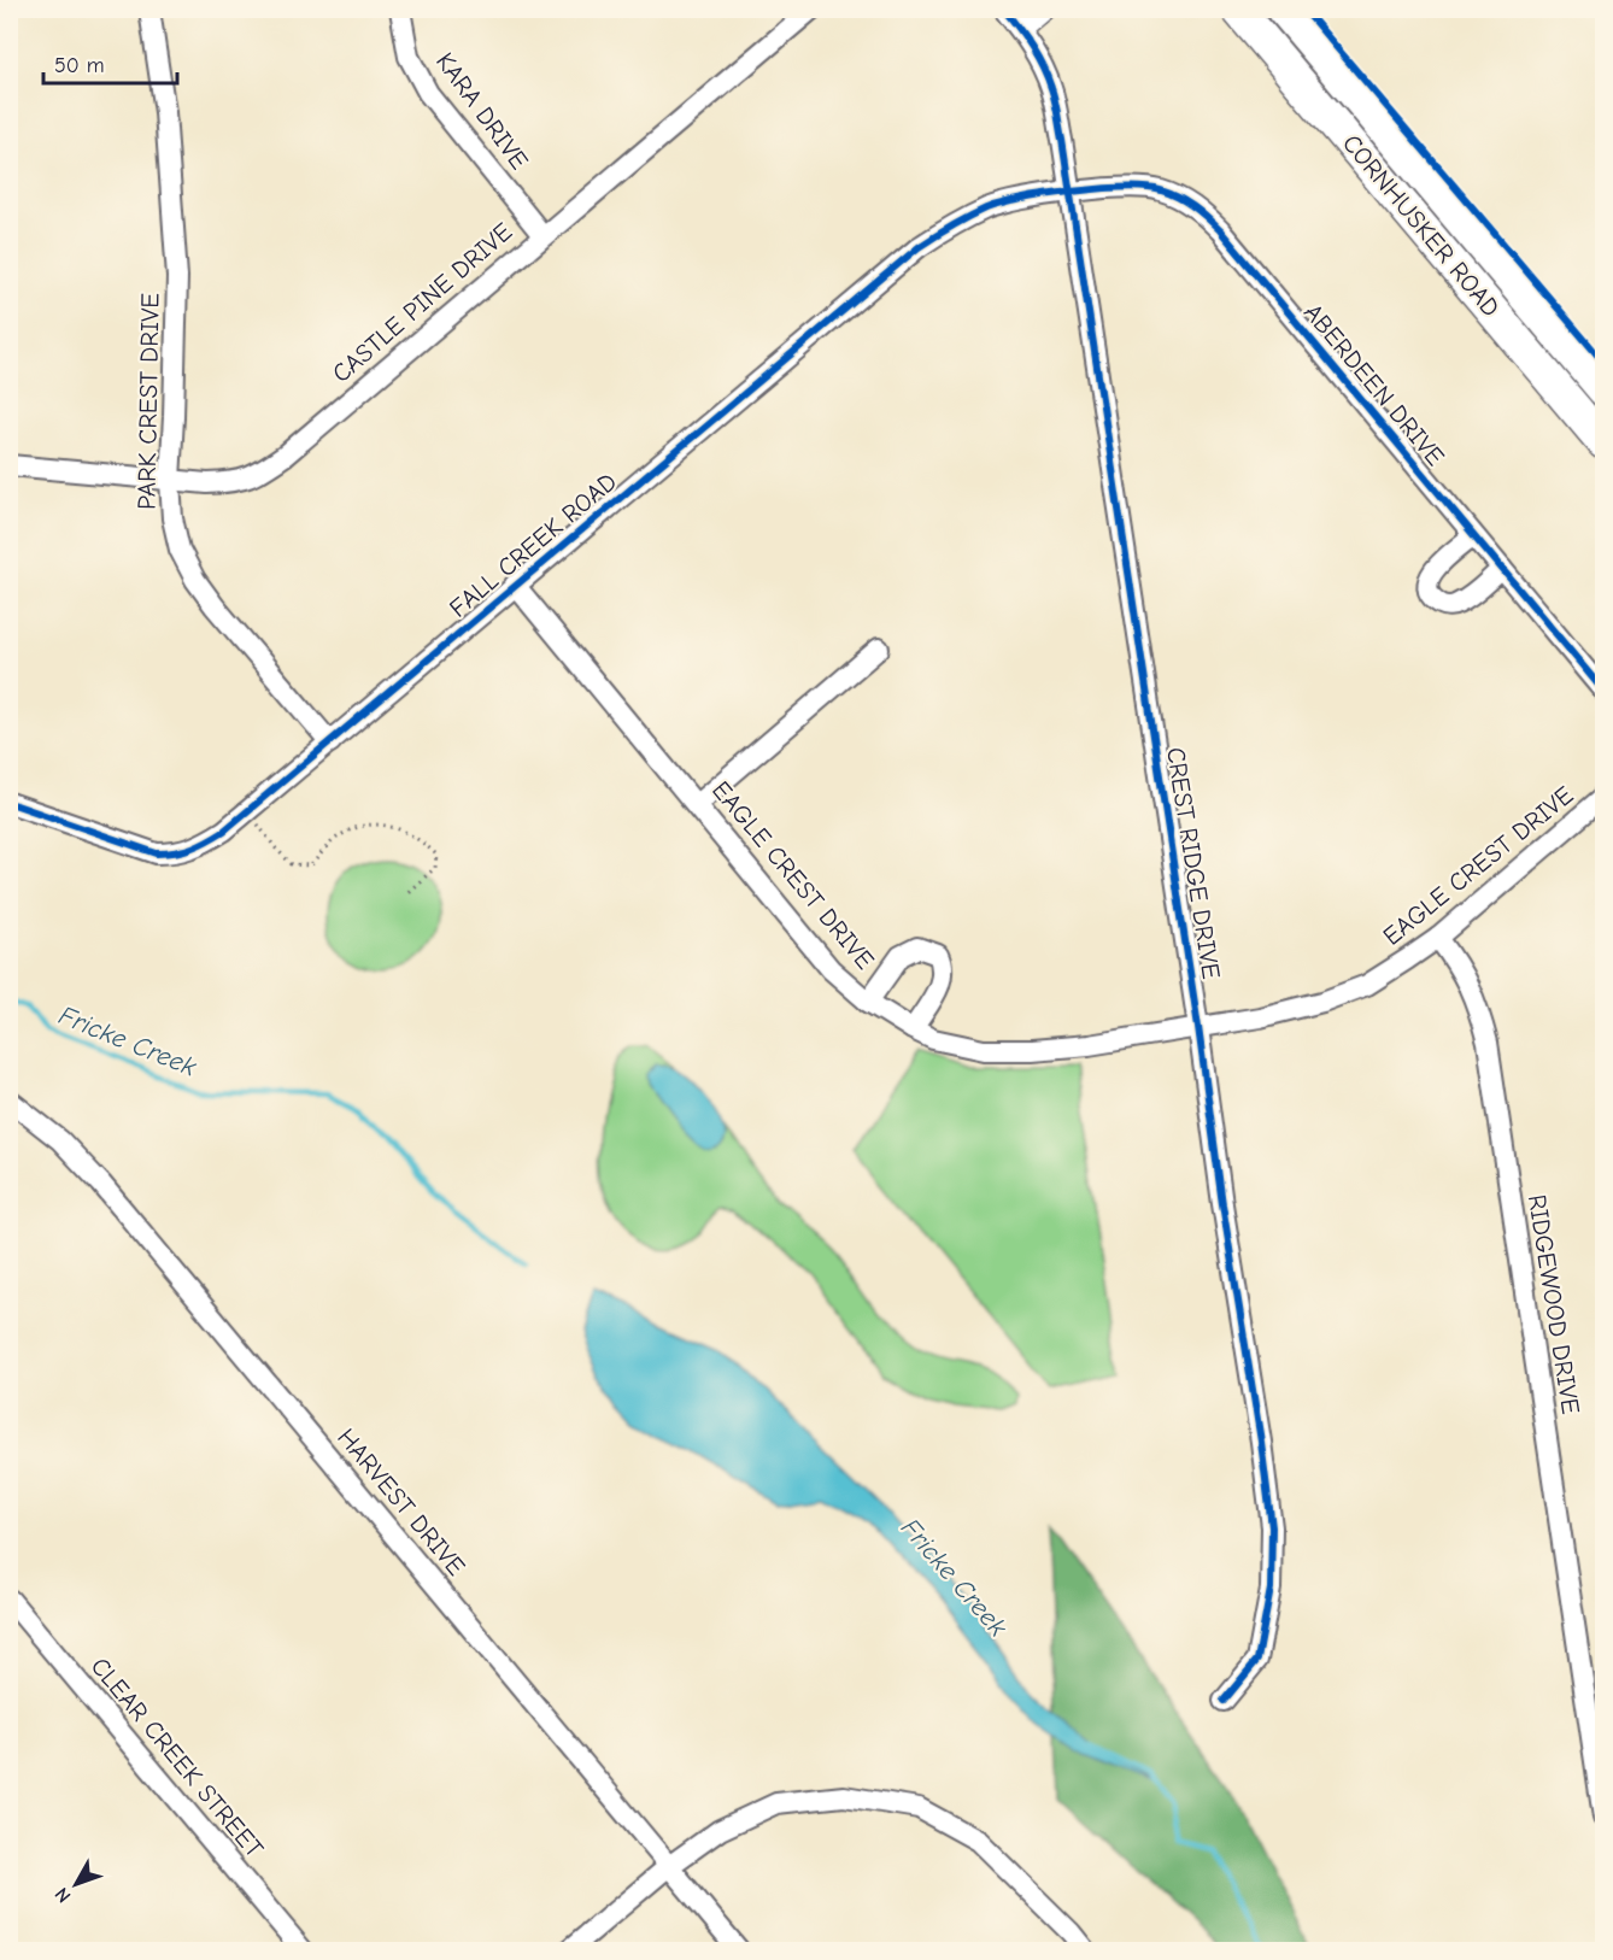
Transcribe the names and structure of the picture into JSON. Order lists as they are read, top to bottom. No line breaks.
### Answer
{"streets":{"main road":["CORNHUSKER ROAD"],"street":["KARA DRIVE","CASTLE PINE DRIVE","ABERDEEN DRIVE","PARK CREST DRIVE","FALL CREEK ROAD","CREST RIDGE DRIVE","EAGLE CREST DRIVE","RIDGEWOOD DRIVE","HARVEST DRIVE","CLEAR CREEK STREET"]},"crossings":[["KARA DRIVE","CASTLE PINE DRIVE"],["CASTLE PINE DRIVE","PARK CREST DRIVE"],["ABERDEEN DRIVE","FALL CREEK ROAD"],["ABERDEEN DRIVE","CREST RIDGE DRIVE"],["PARK CREST DRIVE","FALL CREEK ROAD"],["FALL CREEK ROAD","CREST RIDGE DRIVE"],["FALL CREEK ROAD","EAGLE CREST DRIVE"],["CREST RIDGE DRIVE","EAGLE CREST DRIVE"],["EAGLE CREST DRIVE","RIDGEWOOD DRIVE"]],"water":["Fricke Creek"],"scale_bar":"50 m","north":"bottom left"}
